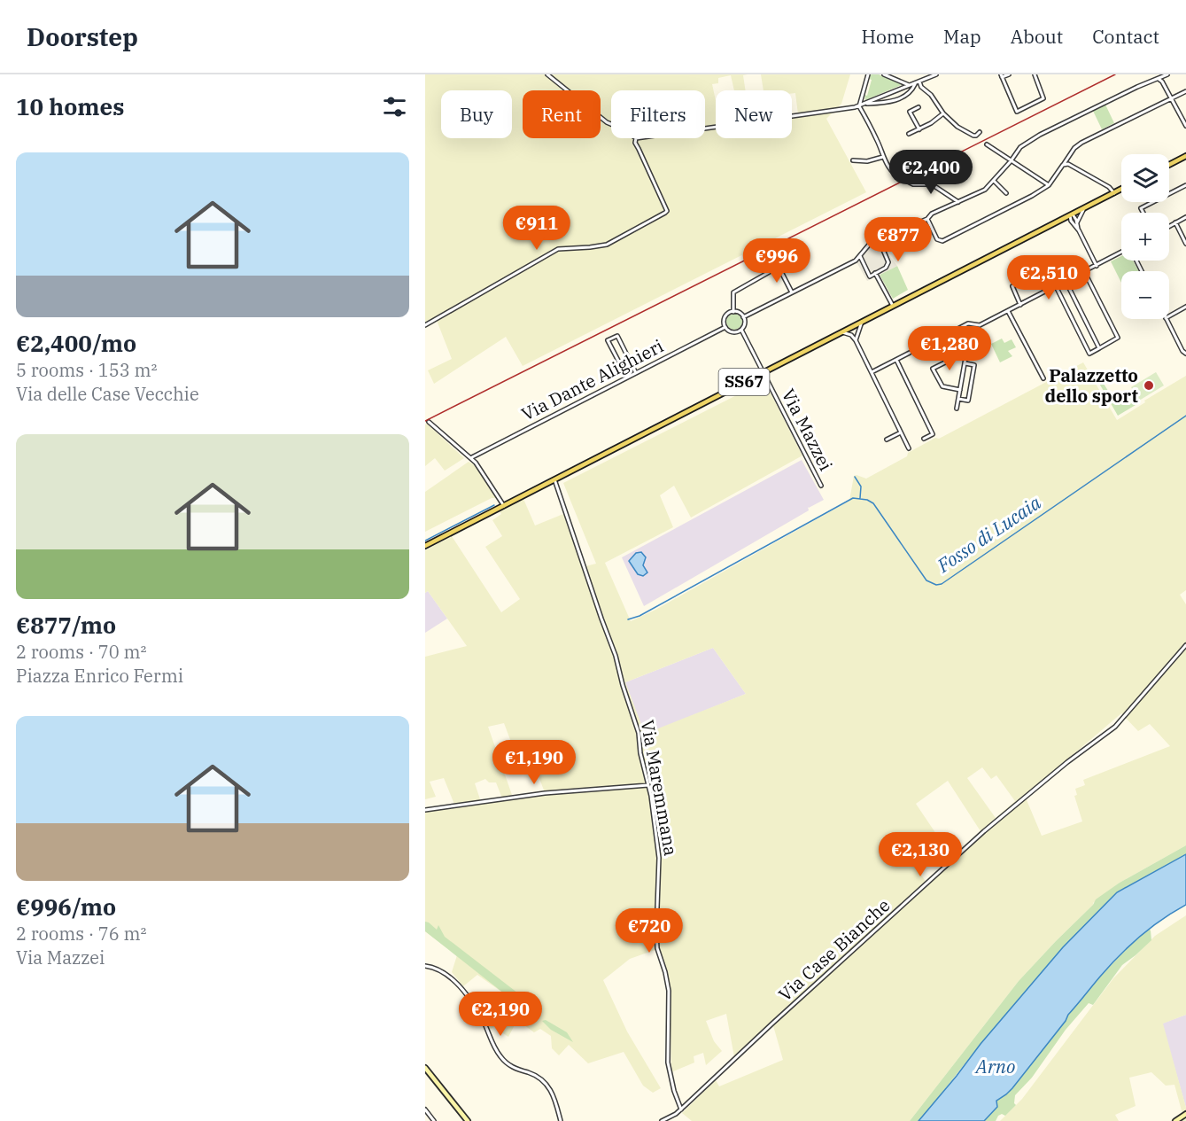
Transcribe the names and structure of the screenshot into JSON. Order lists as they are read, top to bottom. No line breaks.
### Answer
{"streets":{"main road":["SS67"],"street":["Via Dante Alighieri","Via Mazzei","Via Maremmana","Via Case Bianche"]},"crossings":[["Via Dante Alighieri","Via Mazzei"],["SS67","Via Mazzei"],["SS67","Via Maremmana"],["Via Maremmana","Via Case Bianche"]],"water":["Fosso di Lucaia","Arno"],"places":["Palazzetto dello sport"],"page":{"header":"Doorstep","nav":["Home","Map","About","Contact"],"heading":"10 homes","chip":["Buy","Rent","Filters","New"],"list":[{"name":"€2,400/mo","note":"5 rooms · 153 m² · Via delle Case Vecchie"},{"name":"€877/mo","note":"2 rooms · 70 m² · Piazza Enrico Fermi"},{"name":"€996/mo","note":"2 rooms · 76 m² · Via Mazzei"}],"price":["€2,400","€911","€877","€996","€2,510","€1,280","€1,190","€2,130","€720","€2,190"],"map_buttons":["+","−"]}}
